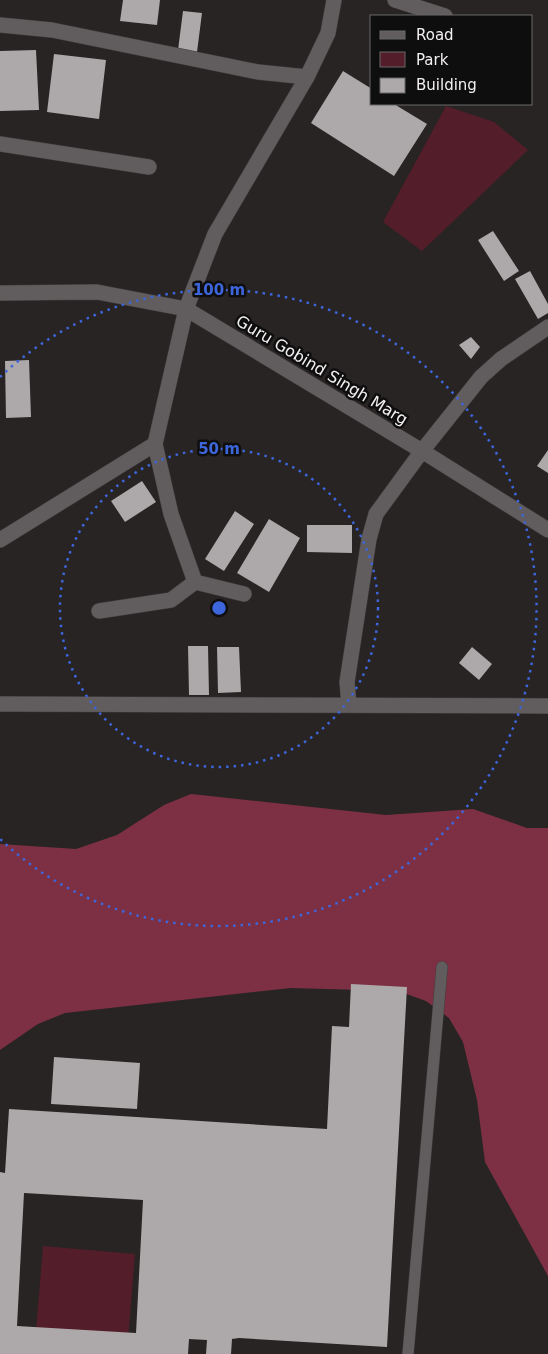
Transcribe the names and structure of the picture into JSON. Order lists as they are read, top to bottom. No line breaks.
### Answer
{"streets":{"street":["Guru Gobind Singh Marg"]},"legend":["Road","Park","Building"],"rings":["100 m","50 m"]}
